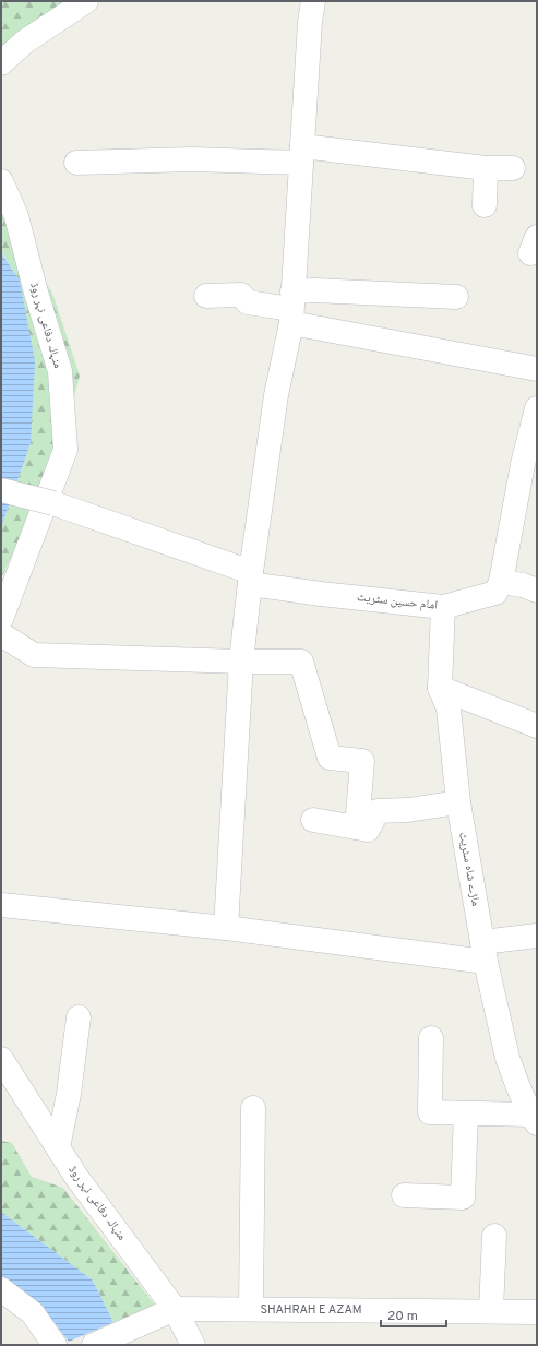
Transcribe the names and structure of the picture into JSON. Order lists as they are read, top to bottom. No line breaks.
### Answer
{"streets":{"street":["منہالہ دفاعی نہر روڈ","امام حسین سٹریٹ","ماڑے شاہ سٹریٹ","SHAHRAH E AZAM"]},"crossings":[["منہالہ دفاعی نہر روڈ","SHAHRAH E AZAM"],["امام حسین سٹریٹ","ماڑے شاہ سٹریٹ"]],"scale_bar":"20 m"}
